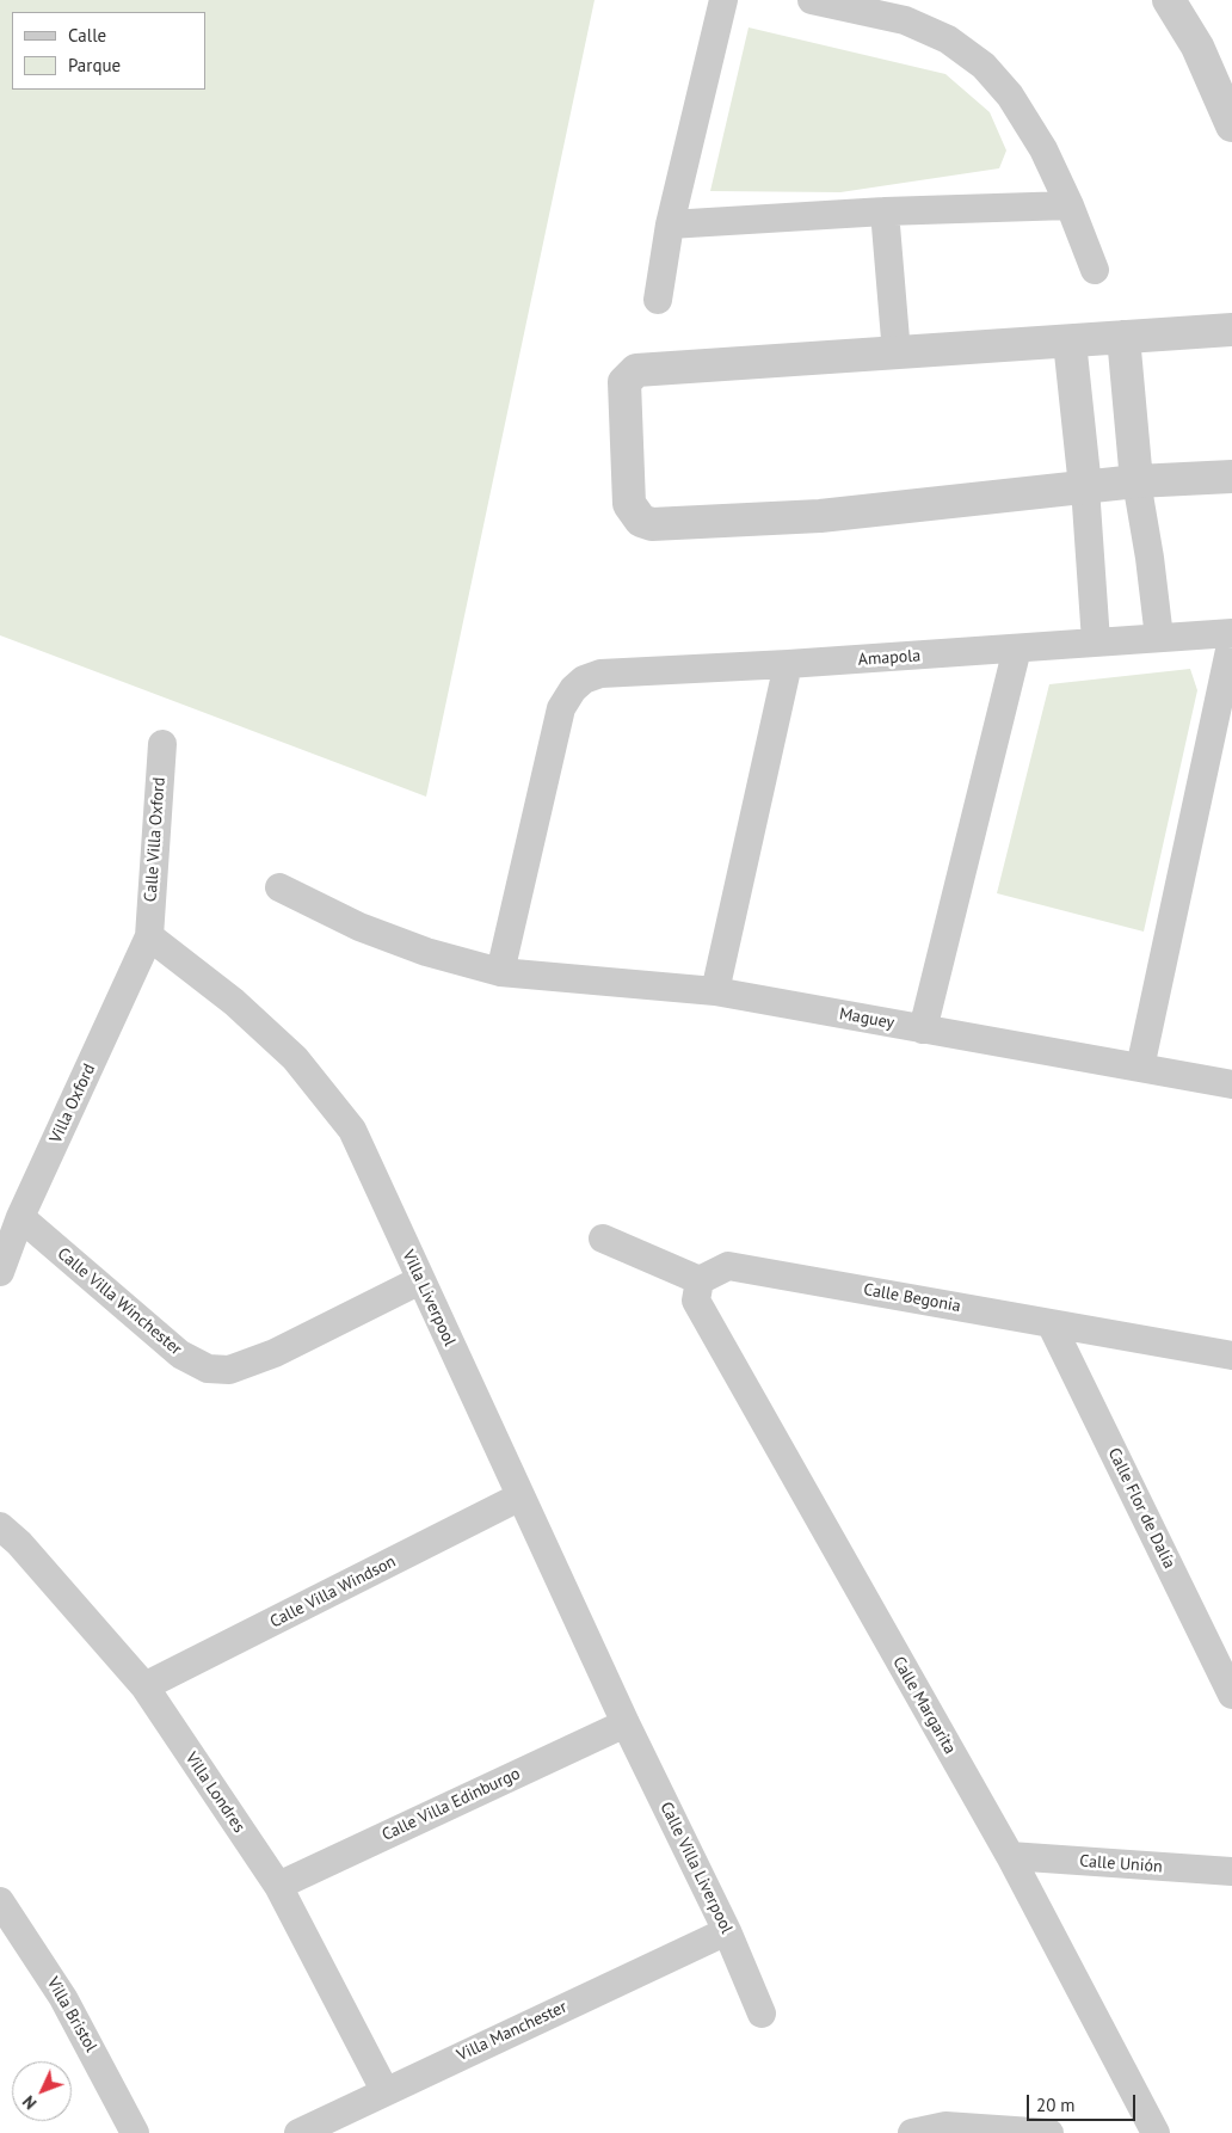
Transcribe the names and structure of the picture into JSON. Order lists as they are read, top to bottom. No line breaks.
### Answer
{"streets":{"street":["Amapola","Calle Villa Oxford","Maguey","Villa Oxford","Villa Liverpool","Calle Begonia","Calle Villa Winchester","Calle Flor de Dalía","Calle Villa Windson","Calle Margarita","Villa Londres","Calle Villa Edinburgo","Calle Unión","Calle Villa Liverpool","Villa Bristol","Villa Manchester"]},"crossings":[["Amapola","Maguey"],["Calle Villa Oxford","Villa Oxford"],["Calle Villa Oxford","Villa Liverpool"],["Villa Oxford","Villa Liverpool"],["Villa Oxford","Calle Villa Winchester"],["Villa Liverpool","Calle Villa Winchester"],["Villa Liverpool","Calle Villa Windson"],["Villa Liverpool","Calle Villa Edinburgo"],["Villa Liverpool","Calle Villa Liverpool"],["Calle Begonia","Calle Flor de Dalía"],["Calle Begonia","Calle Margarita"],["Calle Villa Windson","Villa Londres"],["Calle Margarita","Calle Unión"],["Villa Londres","Calle Villa Edinburgo"],["Villa Londres","Villa Manchester"],["Calle Villa Edinburgo","Calle Villa Liverpool"],["Calle Villa Liverpool","Villa Manchester"]],"legend":["Calle","Parque"],"scale_bar":"20 m","north":"bottom left"}
